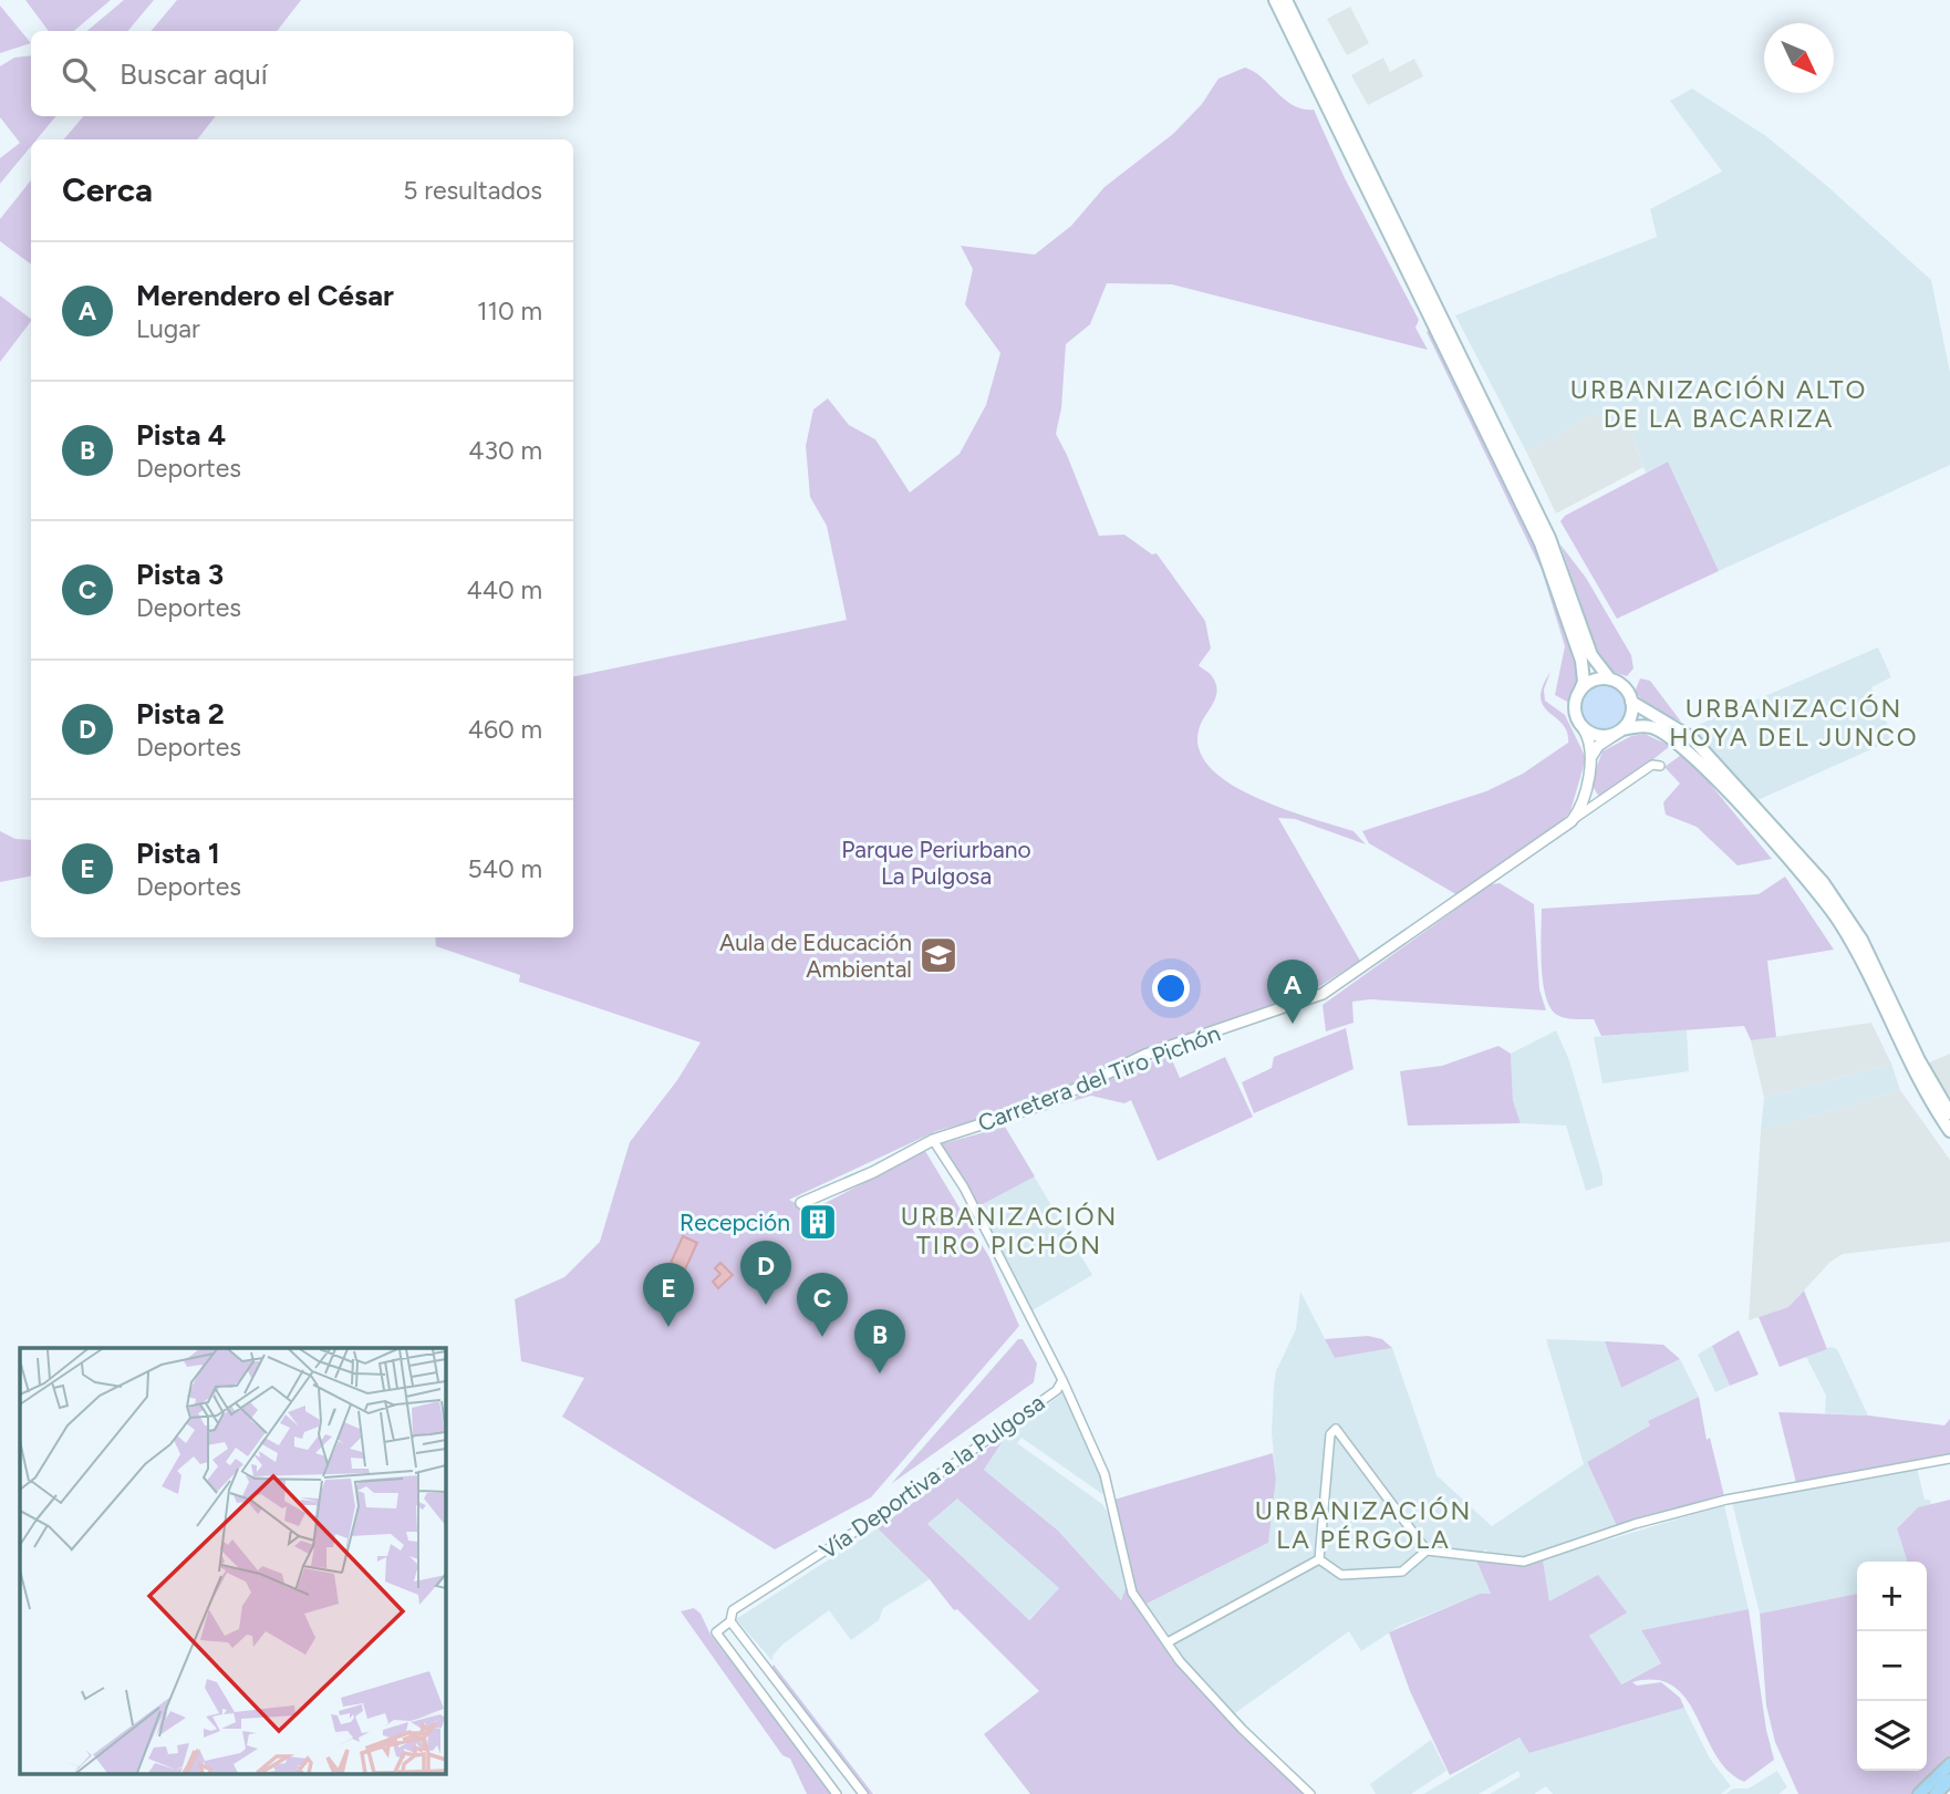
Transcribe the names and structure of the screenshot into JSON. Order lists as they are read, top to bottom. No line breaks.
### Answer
{"streets":{"street":["Carretera del Tiro Pichón","Vía Deportiva a la Pulgosa"]},"crossings":[["Carretera del Tiro Pichón","Vía Deportiva a la Pulgosa"]],"districts":["URBANIZACIÓN ALTO DE LA BACARIZA","URBANIZACIÓN HOYA DEL JUNCO","URBANIZACIÓN TIRO PICHÓN","URBANIZACIÓN LA PÉRGOLA"],"parks":["Parque Periurbano La Pulgosa"],"places":{"school or university":["Aula de Educación Ambiental"],"building":["Recepción"]},"north":"bottom right","page":{"search":"Buscar aquí","heading":["Cerca","5 resultados"],"list":[{"mark":"A","name":"Merendero el César","note":"Lugar","value":"110 m"},{"mark":"B","name":"Pista 4","note":"Deportes","value":"430 m"},{"mark":"C","name":"Pista 3","note":"Deportes","value":"440 m"},{"mark":"D","name":"Pista 2","note":"Deportes","value":"460 m"},{"mark":"E","name":"Pista 1","note":"Deportes","value":"540 m"}],"pins":["A","D","E","C","B"],"map_buttons":["+","−"]}}
